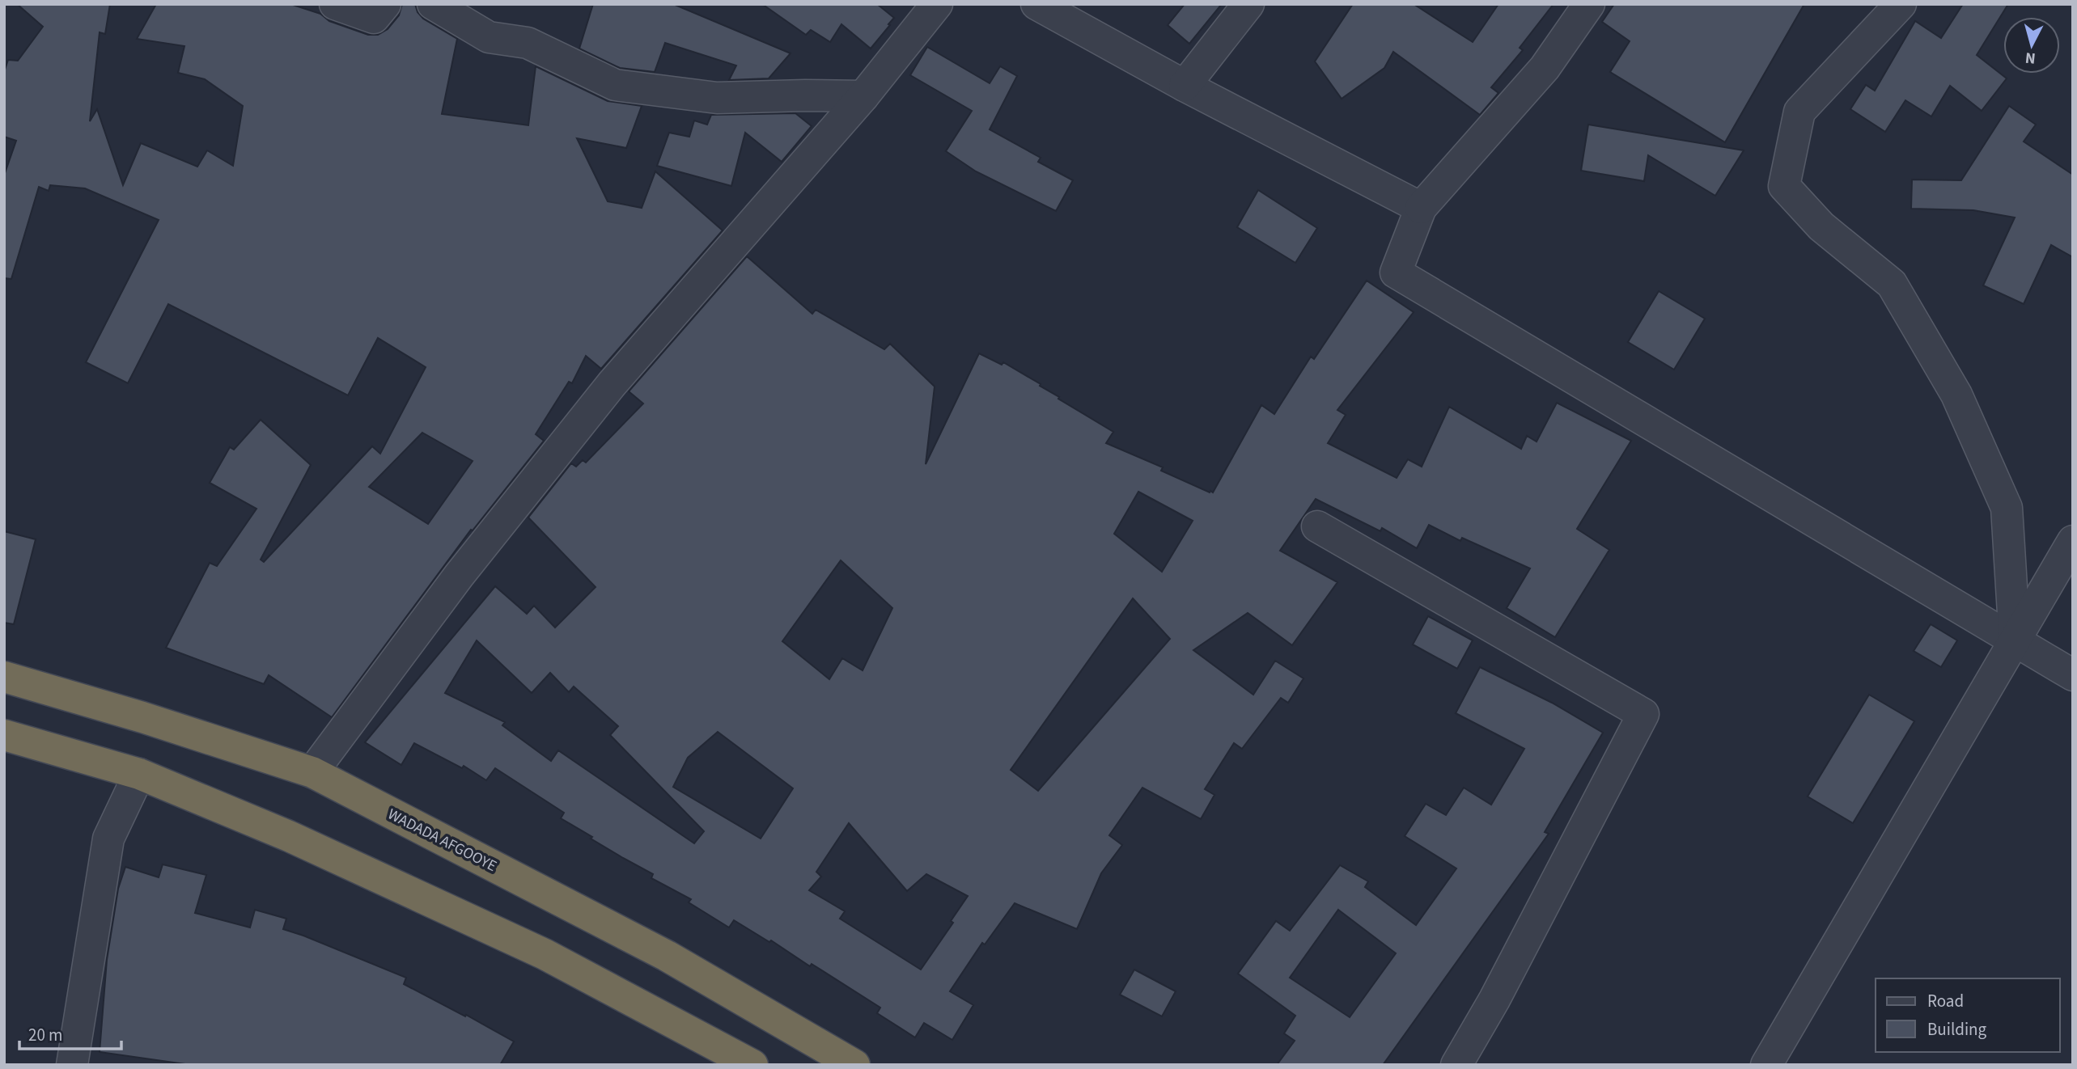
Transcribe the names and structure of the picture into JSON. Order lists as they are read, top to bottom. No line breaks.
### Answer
{"streets":{"highway":["WADADA AFGOOYE"]},"legend":["Road","Building"],"scale_bar":"20 m","north":"bottom"}
